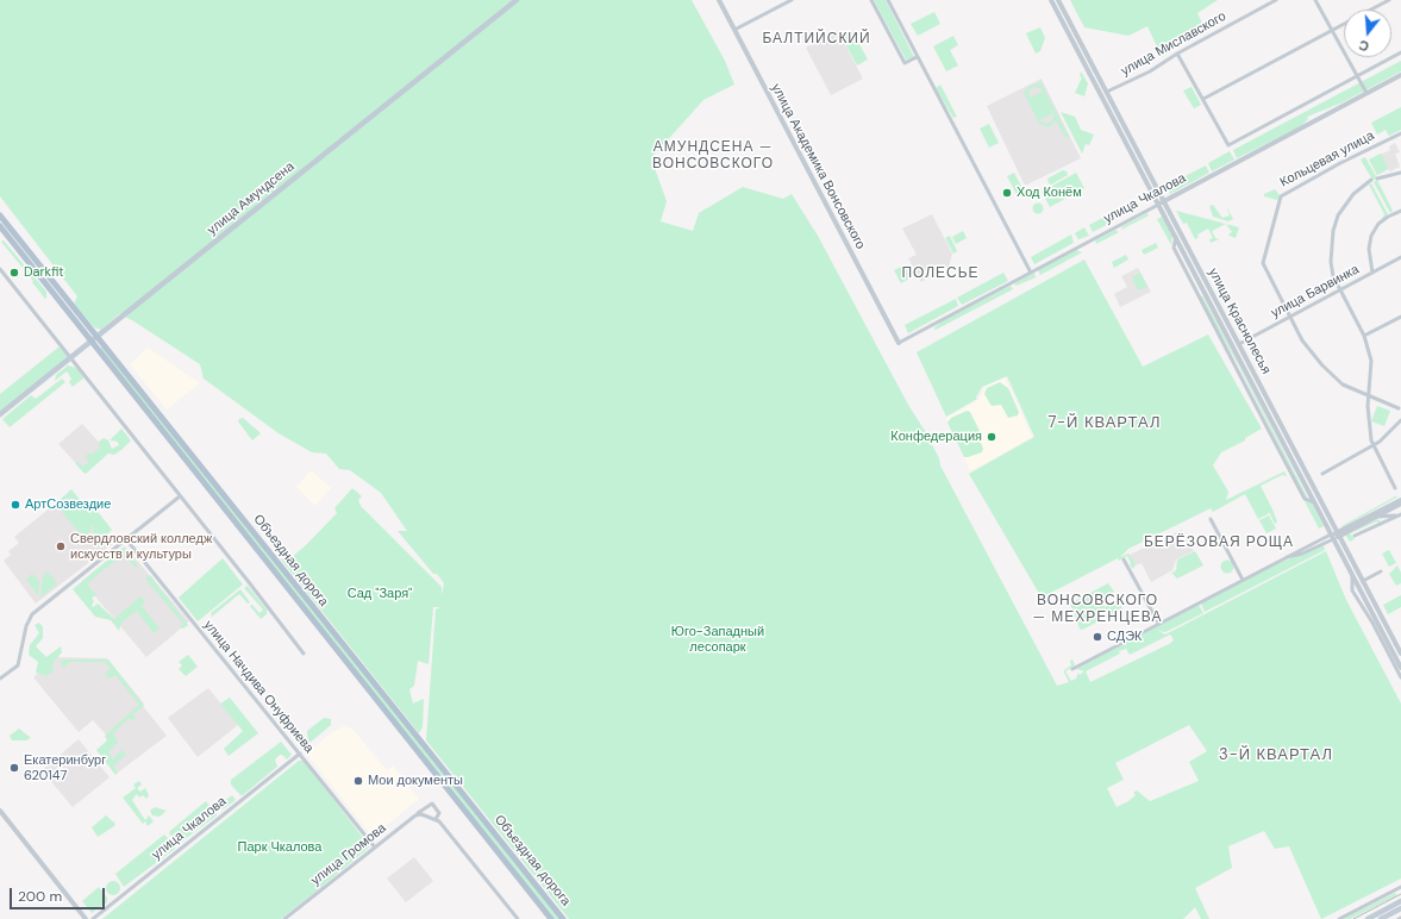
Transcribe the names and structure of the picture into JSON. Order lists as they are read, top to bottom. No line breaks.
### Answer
{"streets":{"main road":["улица Амундсена","Объездная дорога"],"street":["улица Миславского","Кольцевая улица","улица Академика Вонсовского","улица Чкалова","улица Барвинка","улица Краснолесья","улица Начдива Онуфриева","улица Громова"]},"crossings":[["улица Миславского","улица Краснолесья"],["Кольцевая улица","улица Барвинка"],["улица Академика Вонсовского","улица Чкалова"],["улица Амундсена","Объездная дорога"],["улица Чкалова","улица Краснолесья"],["улица Чкалова","улица Начдива Онуфриева"],["улица Барвинка","улица Краснолесья"],["улица Начдива Онуфриева","улица Громова"]],"districts":["БАЛТИЙСКИЙ","АМУНДСЕНА — ВОНСОВСКОГО","ПОЛЕСЬЕ","7-Й КВАРТАЛ","БЕРЁЗОВАЯ РОЩА","ВОНСОВСКОГО — МЕХРЕНЦЕВА","3-Й КВАРТАЛ"],"parks":["Сад \"Заря\"","Юго-Западный лесопарк","Парк Чкалова"],"places":["Ход Конём","Darkfit","Конфедерация","АртСозвездие","Свердловский колледж искусств и культуры","СДЭК","Екатеринбург 620147","Мои документы"],"scale_bar":"200 m","north":"bottom"}
